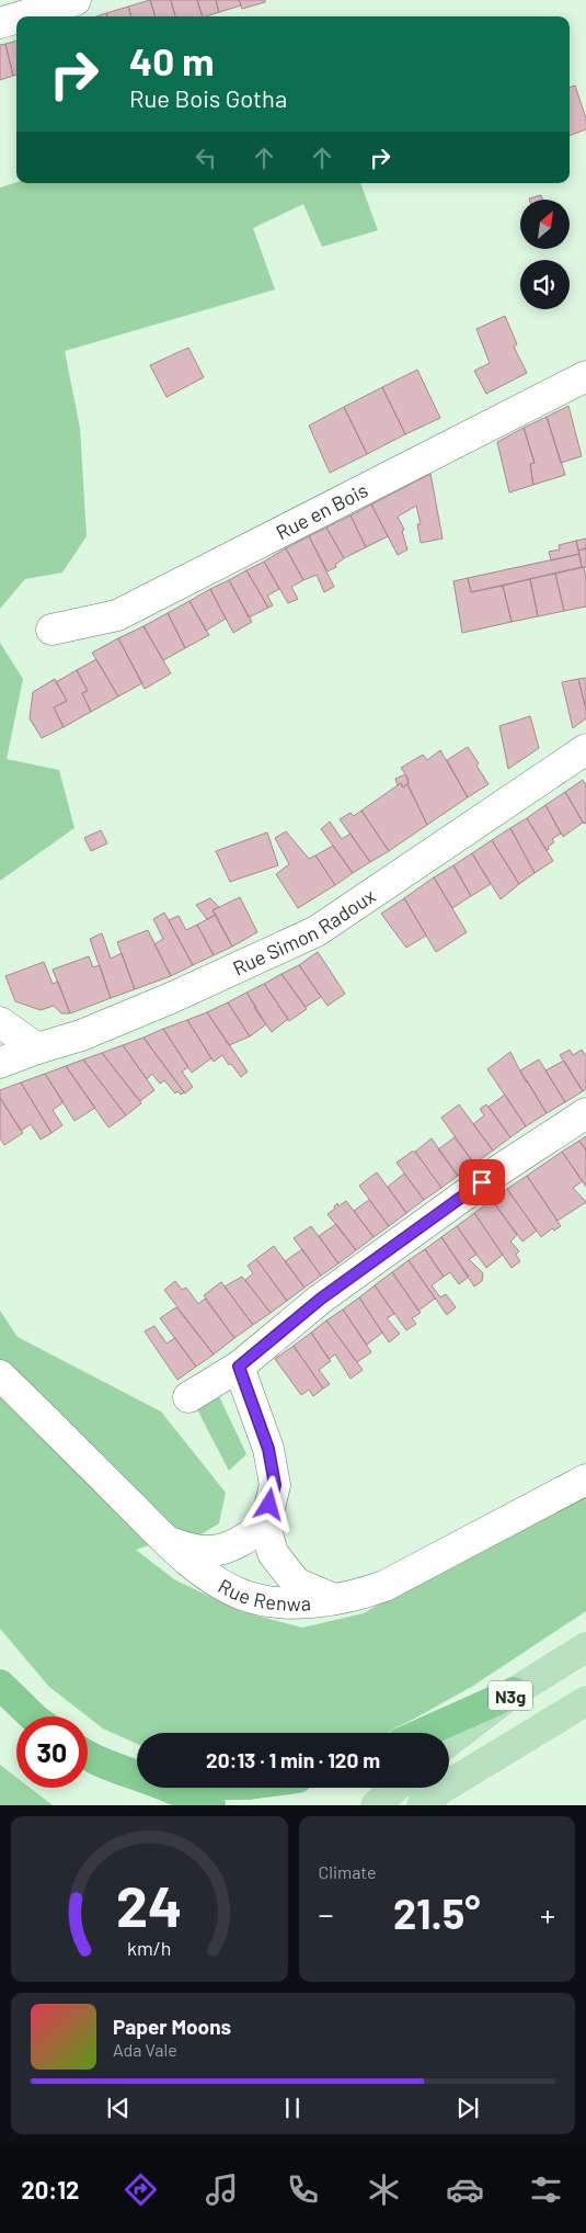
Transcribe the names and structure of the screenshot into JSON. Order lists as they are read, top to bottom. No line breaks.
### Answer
{"streets":{"main road":["N3g"],"street":["Rue en Bois","Rue Simon Radoux","Rue Renwa"]},"north":"top right","page":{"turn":["40 m","Rue Bois Gotha"],"limit":"30","trip":"20:13 · 1 min · 120 m","tile":"Climate","heat":["−","21.5°","+"],"song":["Paper Moons","Ada Vale"],"tabs":"20:12","gauge":["24","km/h"]}}
